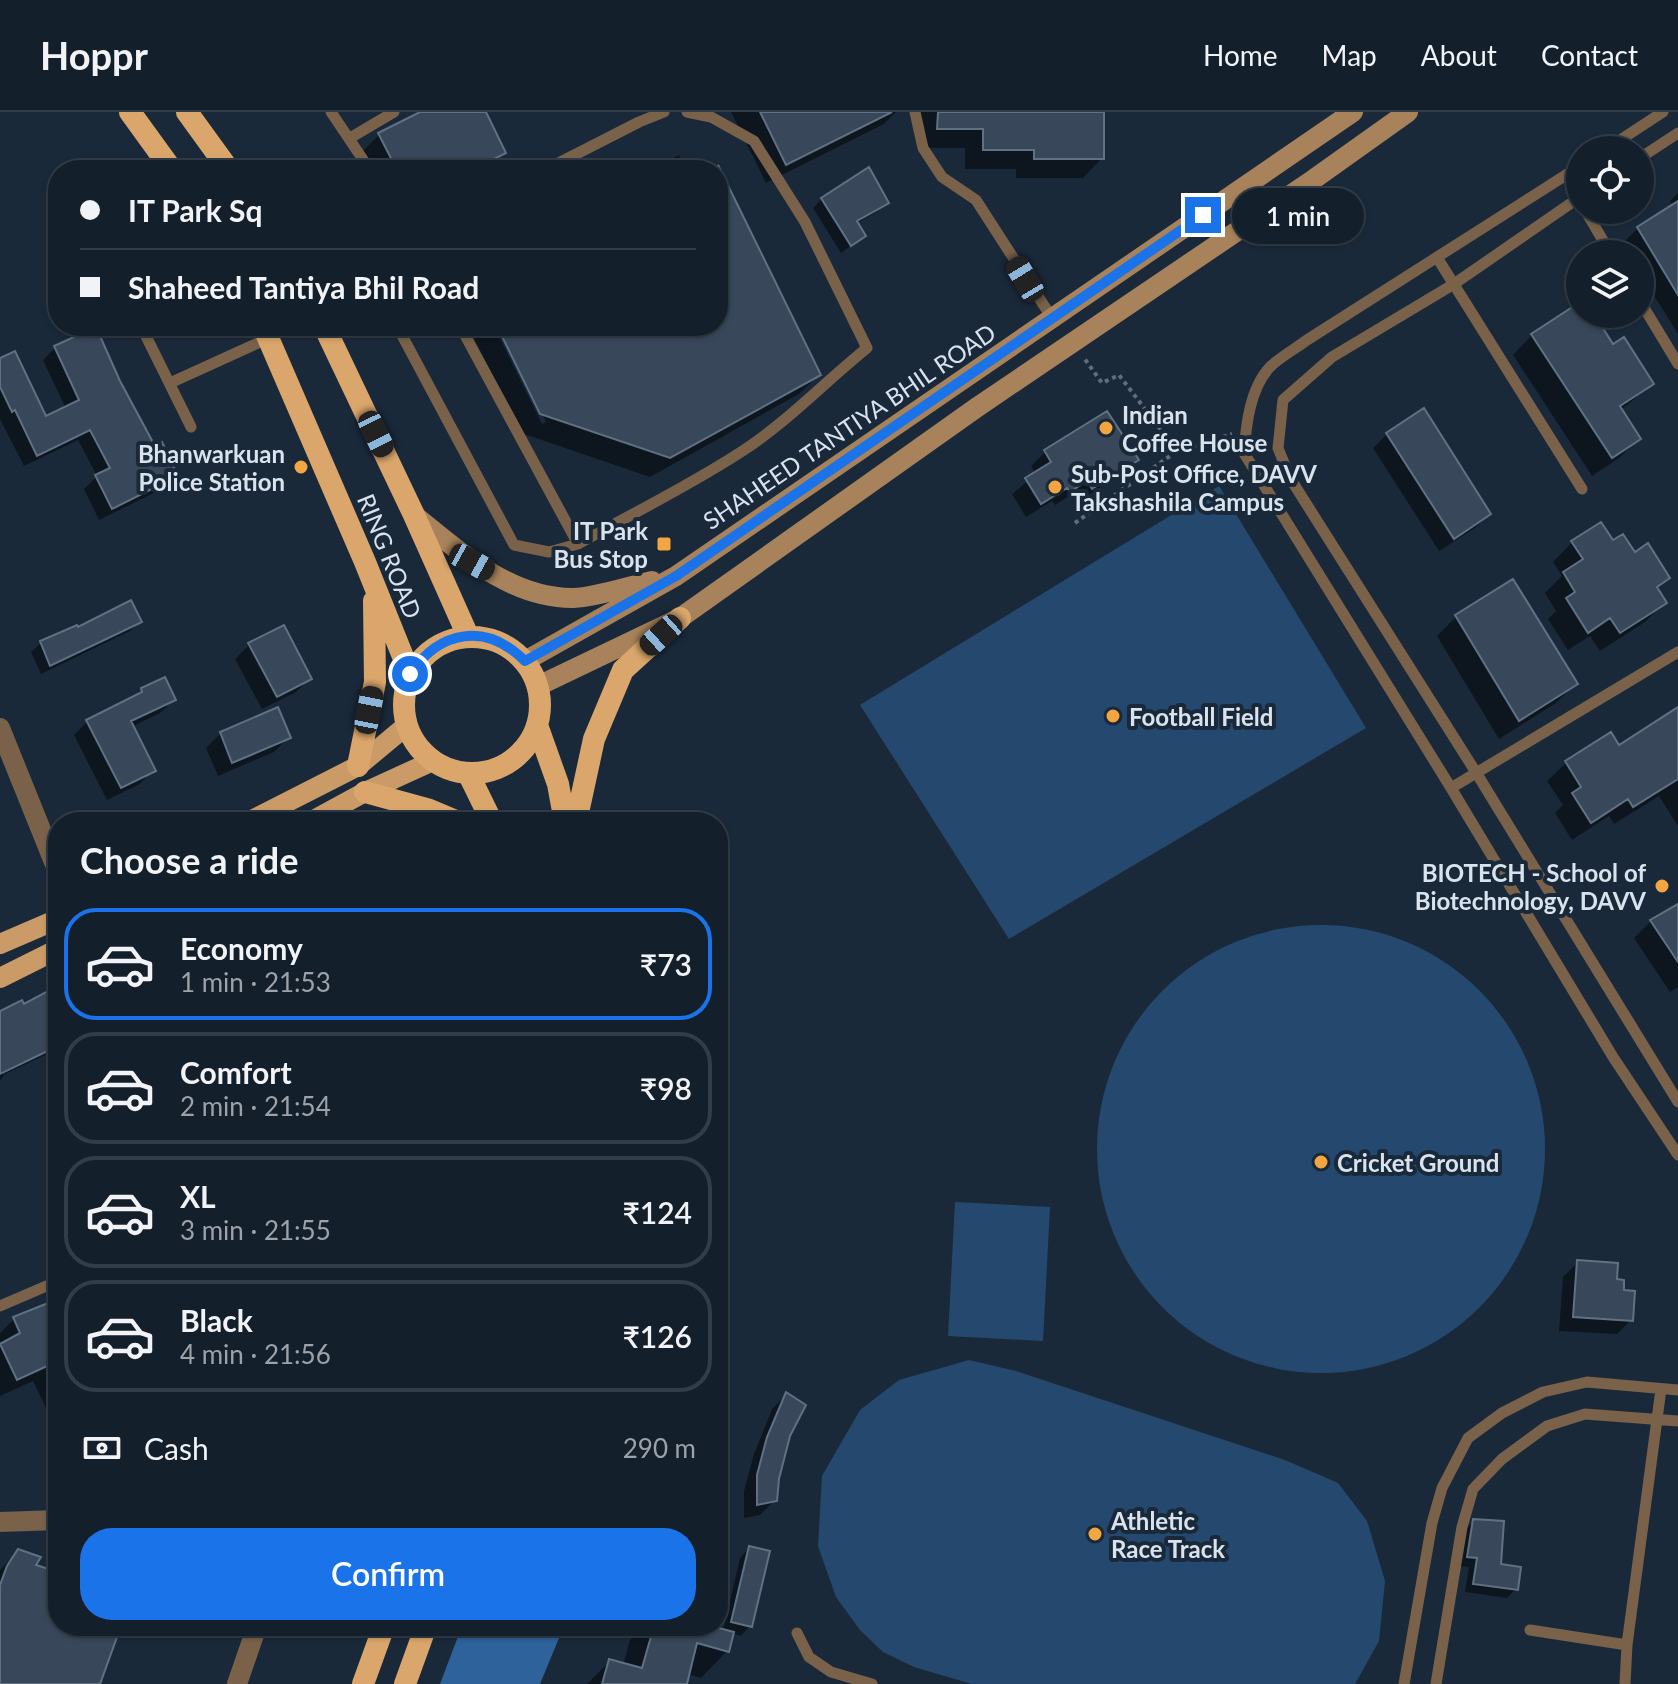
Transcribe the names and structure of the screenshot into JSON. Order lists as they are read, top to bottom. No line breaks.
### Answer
{"streets":{"highway":["RING ROAD"],"main road":["SHAHEED TANTIYA BHIL ROAD"]},"crossings":[["SHAHEED TANTIYA BHIL ROAD","RING ROAD"]],"places":{"other":["Indian Coffee House","Bhanwarkuan Police Station","Sub-Post Office, DAVV Takshashila Campus","Football Field","BIOTECH - School of Biotechnology, DAVV","Cricket Ground","Athletic Race Track"],"transit":["IT Park Bus Stop"]},"page":{"header":"Hoppr","nav":["Home","Map","About","Contact"],"banner":["IT Park Sq","Shaheed Tantiya Bhil Road"],"bubble":"1 min","heading":"Choose a ride","list":[{"name":"Economy","note":"1 min · 21:53","value":"₹73"},{"name":"Comfort","note":"2 min · 21:54","value":"₹98"},{"name":"XL","note":"3 min · 21:55","value":"₹124"},{"name":"Black","note":"4 min · 21:56","value":"₹126"}],"pay":["Cash","290 m"],"buttons":"Confirm"}}
